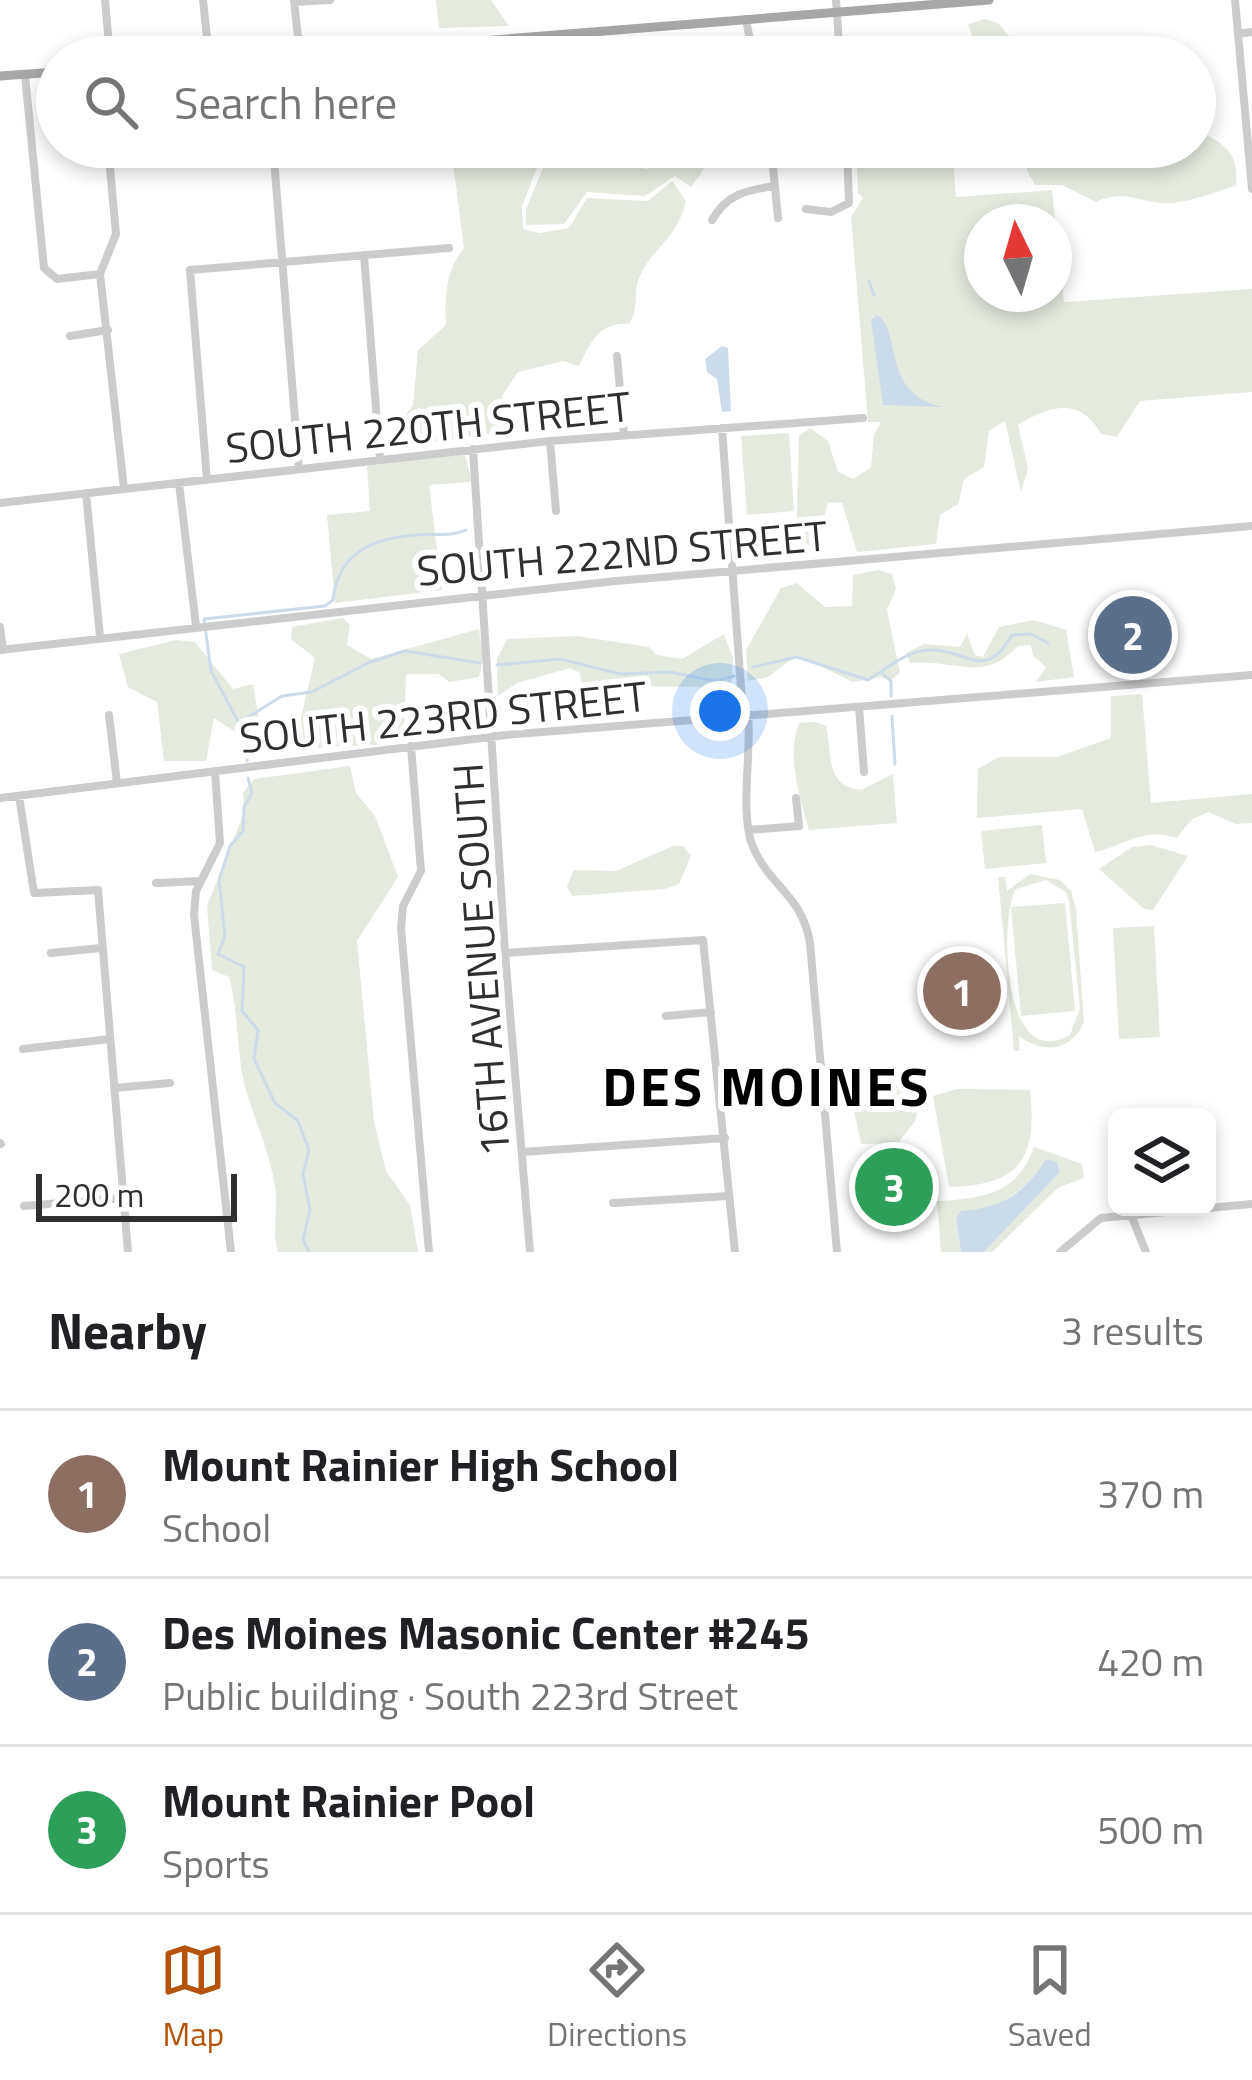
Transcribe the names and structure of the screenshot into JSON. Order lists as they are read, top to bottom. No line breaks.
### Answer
{"streets":{"street":["SOUTH 220TH STREET","SOUTH 222ND STREET","SOUTH 223RD STREET","16TH AVENUE SOUTH"]},"crossings":[["SOUTH 220TH STREET","16TH AVENUE SOUTH"],["SOUTH 222ND STREET","16TH AVENUE SOUTH"],["SOUTH 223RD STREET","16TH AVENUE SOUTH"]],"districts":["DES MOINES"],"scale_bar":"200 m","north":"top","page":{"search":"Search here","pins":["2","1","3"],"scale":"200 m","heading":["Nearby","3 results"],"list":[{"mark":"1","name":"Mount Rainier High School","note":"School","value":"370 m"},{"mark":"2","name":"Des Moines Masonic Center #245","note":"Public building · South 223rd Street","value":"420 m"},{"mark":"3","name":"Mount Rainier Pool","note":"Sports","value":"500 m"}],"nav":["Map","Directions","Saved"]}}
